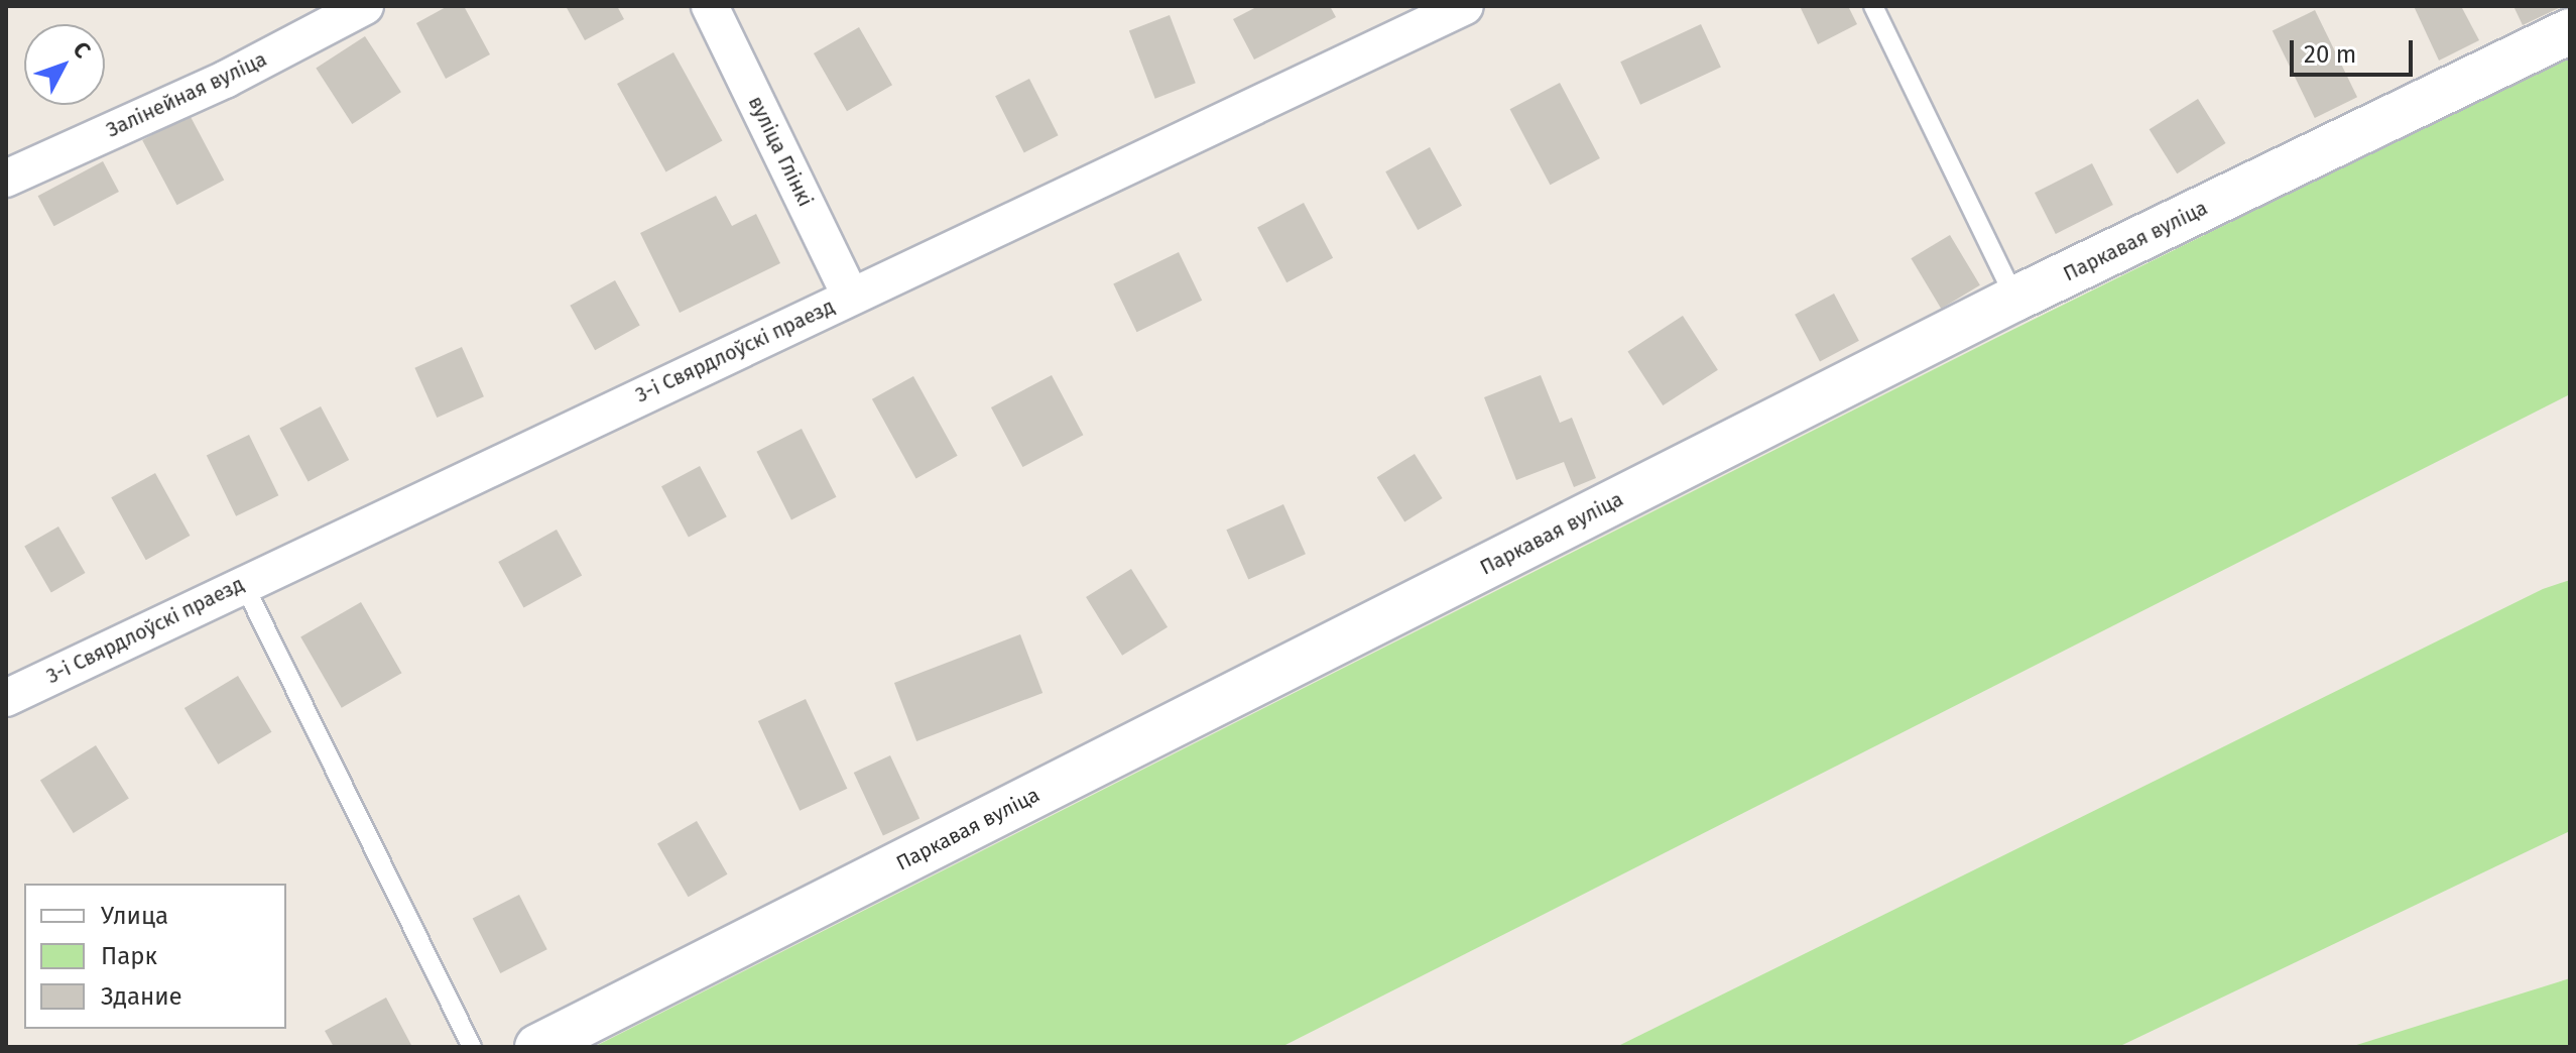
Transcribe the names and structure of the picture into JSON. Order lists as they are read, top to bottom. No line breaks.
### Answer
{"streets":{"street":["Залінейная вуліца","вуліца Глінкі","Паркавая вуліца","3-і Свярдлоўскі праезд"]},"crossings":[["вуліца Глінкі","3-і Свярдлоўскі праезд"]],"legend":["Улица","Парк","Здание"],"scale_bar":"20 m","north":"top right"}
